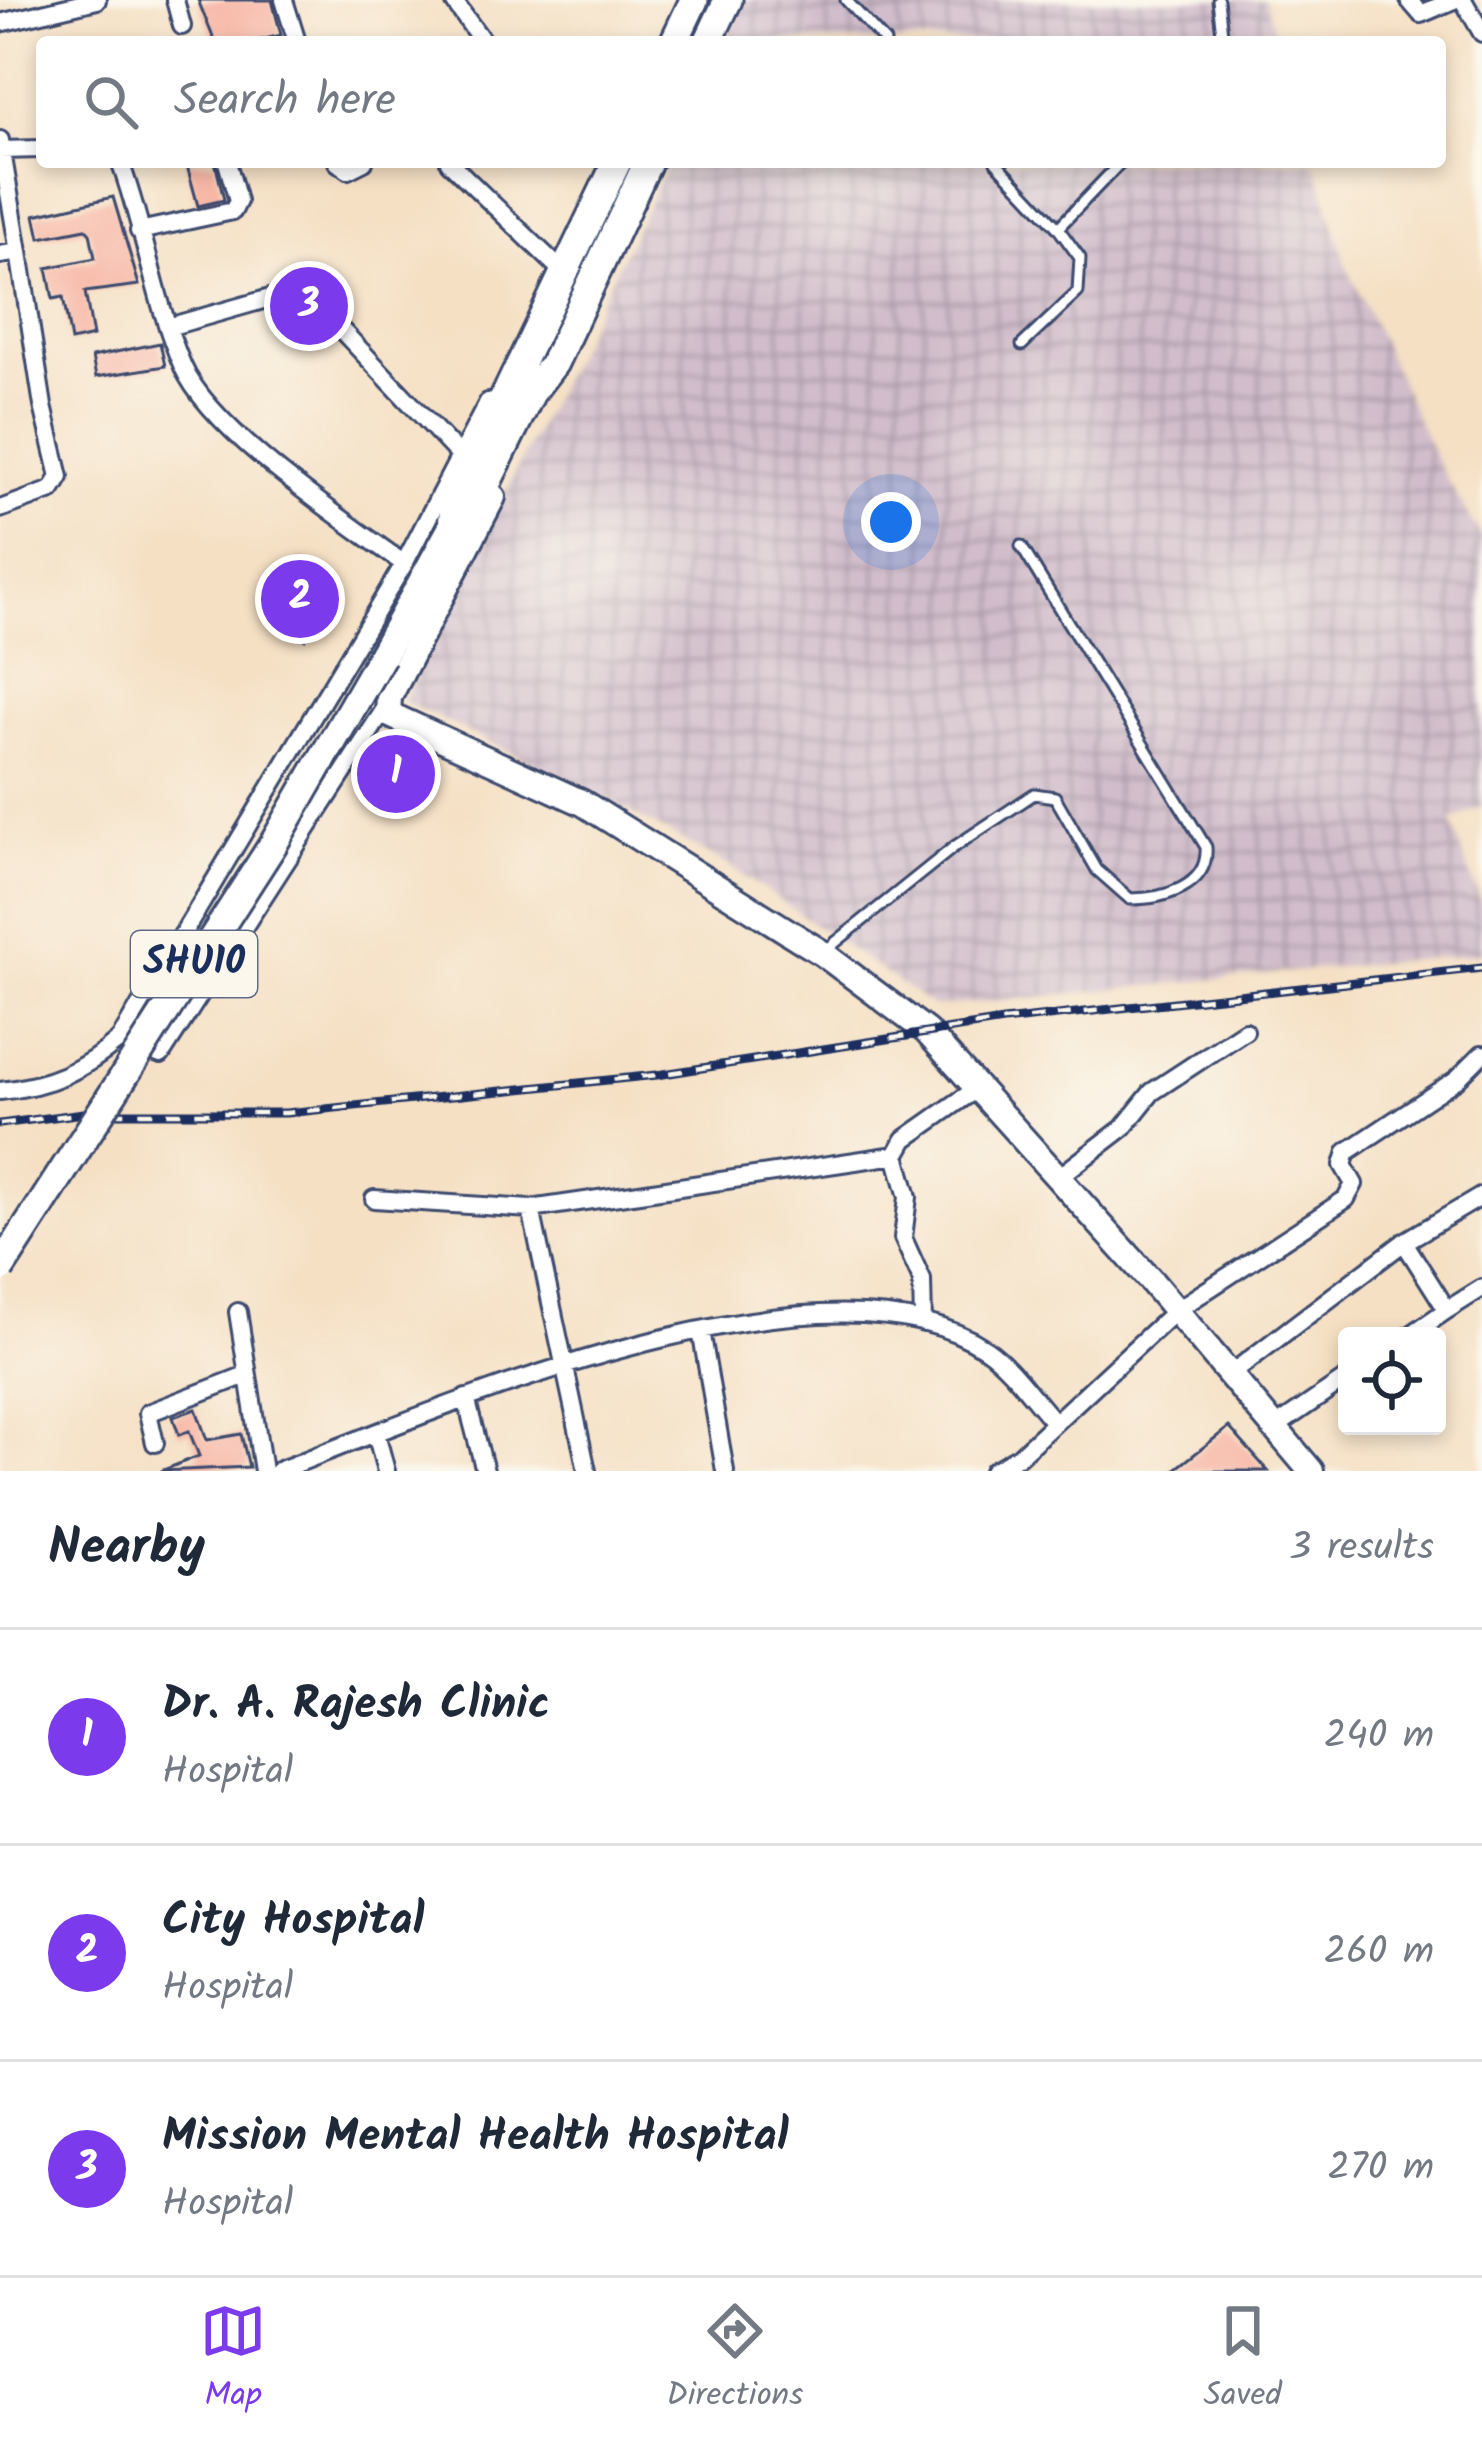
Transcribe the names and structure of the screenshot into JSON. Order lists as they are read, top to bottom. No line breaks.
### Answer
{"streets":{"main road":["SHU10"]},"page":{"search":"Search here","pins":["3","2","1"],"heading":["Nearby","3 results"],"list":[{"mark":"1","name":"Dr. A. Rajesh Clinic","note":"Hospital","value":"240 m"},{"mark":"2","name":"City Hospital","note":"Hospital","value":"260 m"},{"mark":"3","name":"Mission Mental Health Hospital","note":"Hospital","value":"270 m"}],"nav":["Map","Directions","Saved"]}}
